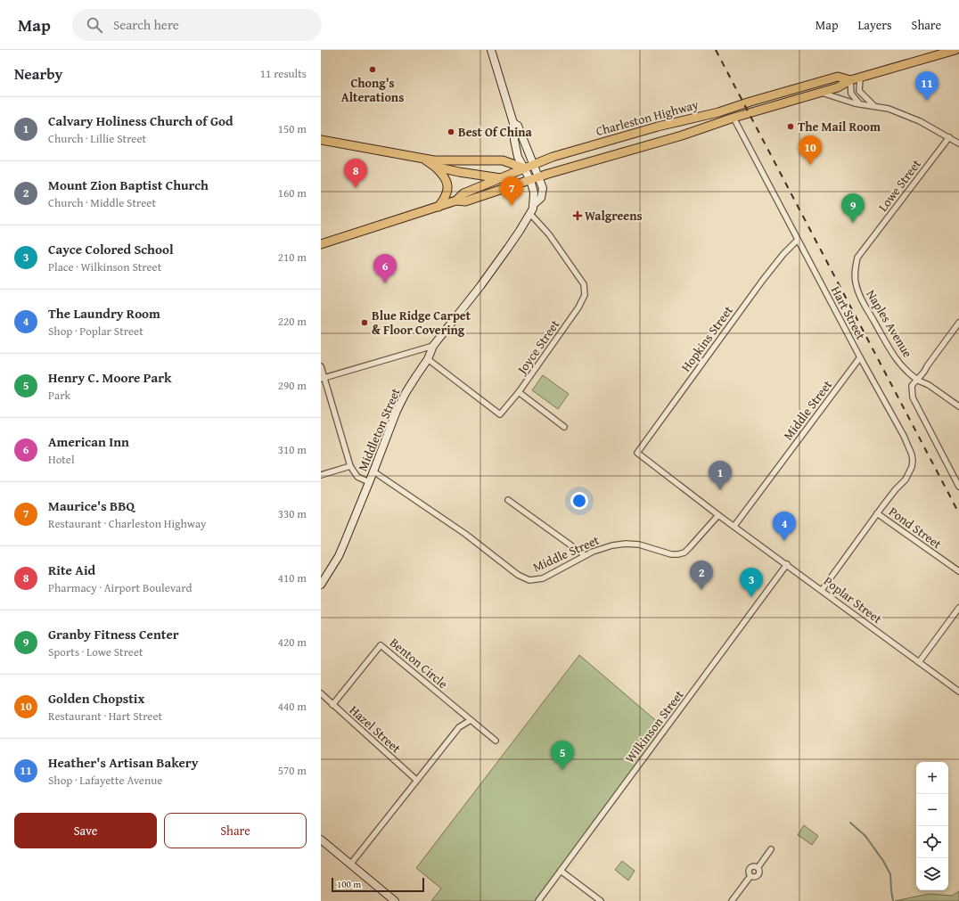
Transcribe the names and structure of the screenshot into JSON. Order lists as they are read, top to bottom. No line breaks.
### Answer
{"streets":{"main road":["Charleston Highway"],"street":["Lowe Street","Hart Street","Naples Avenue","Hopkins Street","Joyce Street","Middle Street","Middleton Street","Pond Street","Poplar Street","Benton Circle","Wilkinson Street","Hazel Street"]},"crossings":[["Charleston Highway","Hart Street"],["Charleston Highway","Middleton Street"],["Lowe Street","Naples Avenue"],["Hart Street","Hopkins Street"],["Hart Street","Middle Street"],["Hart Street","Pond Street"],["Hopkins Street","Poplar Street"],["Joyce Street","Middleton Street"],["Middle Street","Middleton Street"],["Middle Street","Poplar Street"],["Poplar Street","Wilkinson Street"],["Benton Circle","Hazel Street"]],"places":{"other":["Chong's Alterations","The Mail Room","Best Of China","Blue Ridge Carpet & Floor Covering"],"health":["Walgreens"]},"scale_bar":"100 m","page":{"header":"Map","search":"Search here","nav":["Map","Layers","Share"],"heading":["Nearby","11 results"],"pins":["11","10","8","7","9","6","1","4","2","3","5"],"list":[{"mark":"1","name":"Calvary Holiness Church of God","note":"Church · Lillie Street","value":"150 m"},{"mark":"2","name":"Mount Zion Baptist Church","note":"Church · Middle Street","value":"160 m"},{"mark":"3","name":"Cayce Colored School","note":"Place · Wilkinson Street","value":"210 m"},{"mark":"4","name":"The Laundry Room","note":"Shop · Poplar Street","value":"220 m"},{"mark":"5","name":"Henry C. Moore Park","note":"Park","value":"290 m"},{"mark":"6","name":"American Inn","note":"Hotel","value":"310 m"},{"mark":"7","name":"Maurice's BBQ","note":"Restaurant · Charleston Highway","value":"330 m"},{"mark":"8","name":"Rite Aid","note":"Pharmacy · Airport Boulevard","value":"410 m"},{"mark":"9","name":"Granby Fitness Center","note":"Sports · Lowe Street","value":"420 m"},{"mark":"10","name":"Golden Chopstix","note":"Restaurant · Hart Street","value":"440 m"},{"mark":"11","name":"Heather's Artisan Bakery","note":"Shop · Lafayette Avenue","value":"570 m"}],"map_buttons":["+","−"],"buttons":["Save","Share"],"scale":"100 m"}}
